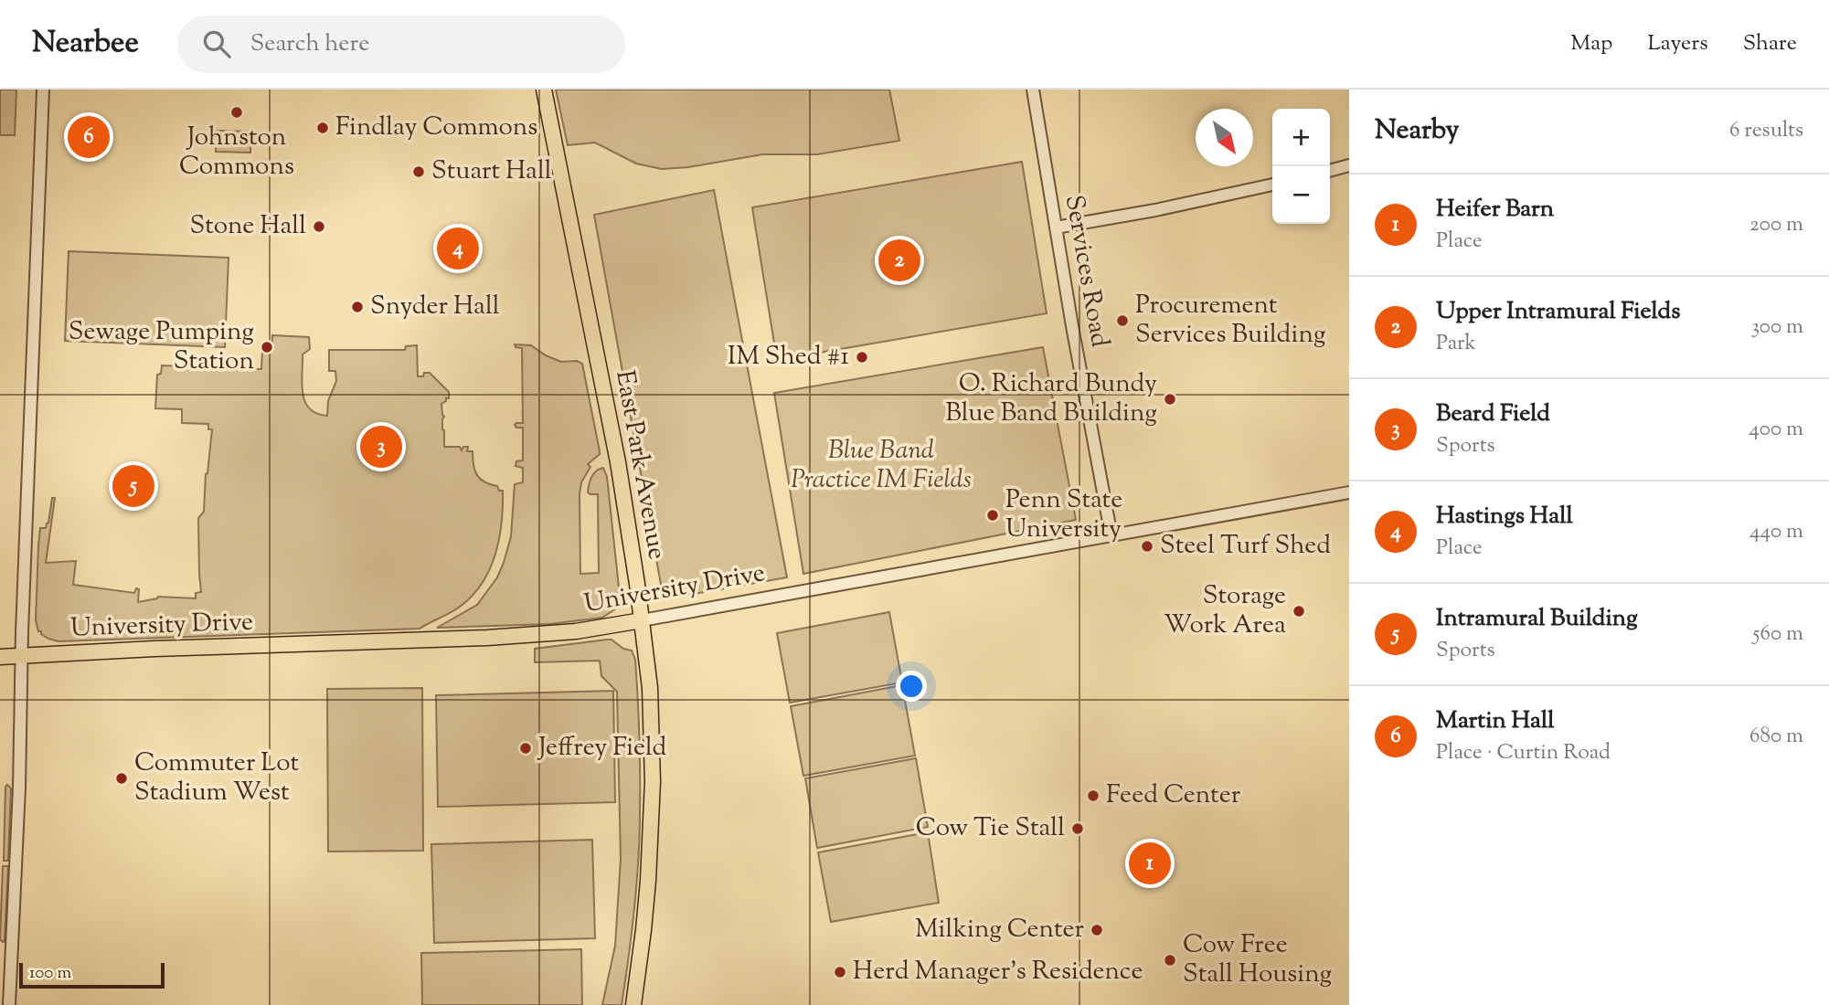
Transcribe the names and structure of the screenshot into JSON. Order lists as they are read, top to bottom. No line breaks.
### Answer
{"streets":{"main road":["East Park Avenue","University Drive"],"street":["Services Road"]},"crossings":[["Services Road","University Drive"],["East Park Avenue","University Drive"]],"parks":["Blue Band Practice IM Fields"],"places":["Johnston Commons","Findlay Commons","Stuart Hall","Stone Hall","Snyder Hall","Procurement Services Building","Sewage Pumping Station","IM Shed #1","O. Richard Bundy Blue Band Building","Penn State University","Steel Turf Shed","Storage Work Area","Jeffrey Field","Commuter Lot Stadium West","Feed Center","Cow Tie Stall","Milking Center","Cow Free Stall Housing","Herd Manager's Residence"],"scale_bar":"100 m","north":"bottom right","page":{"header":"Nearbee","search":"Search here","nav":["Map","Layers","Share"],"heading":["Nearby","6 results"],"map_buttons":["+","−"],"pins":["6","4","2","3","5","1"],"list":[{"mark":"1","name":"Heifer Barn","note":"Place","value":"200 m"},{"mark":"2","name":"Upper Intramural Fields","note":"Park","value":"300 m"},{"mark":"3","name":"Beard Field","note":"Sports","value":"400 m"},{"mark":"4","name":"Hastings Hall","note":"Place","value":"440 m"},{"mark":"5","name":"Intramural Building","note":"Sports","value":"560 m"},{"mark":"6","name":"Martin Hall","note":"Place · Curtin Road","value":"680 m"}],"scale":"100 m"}}
